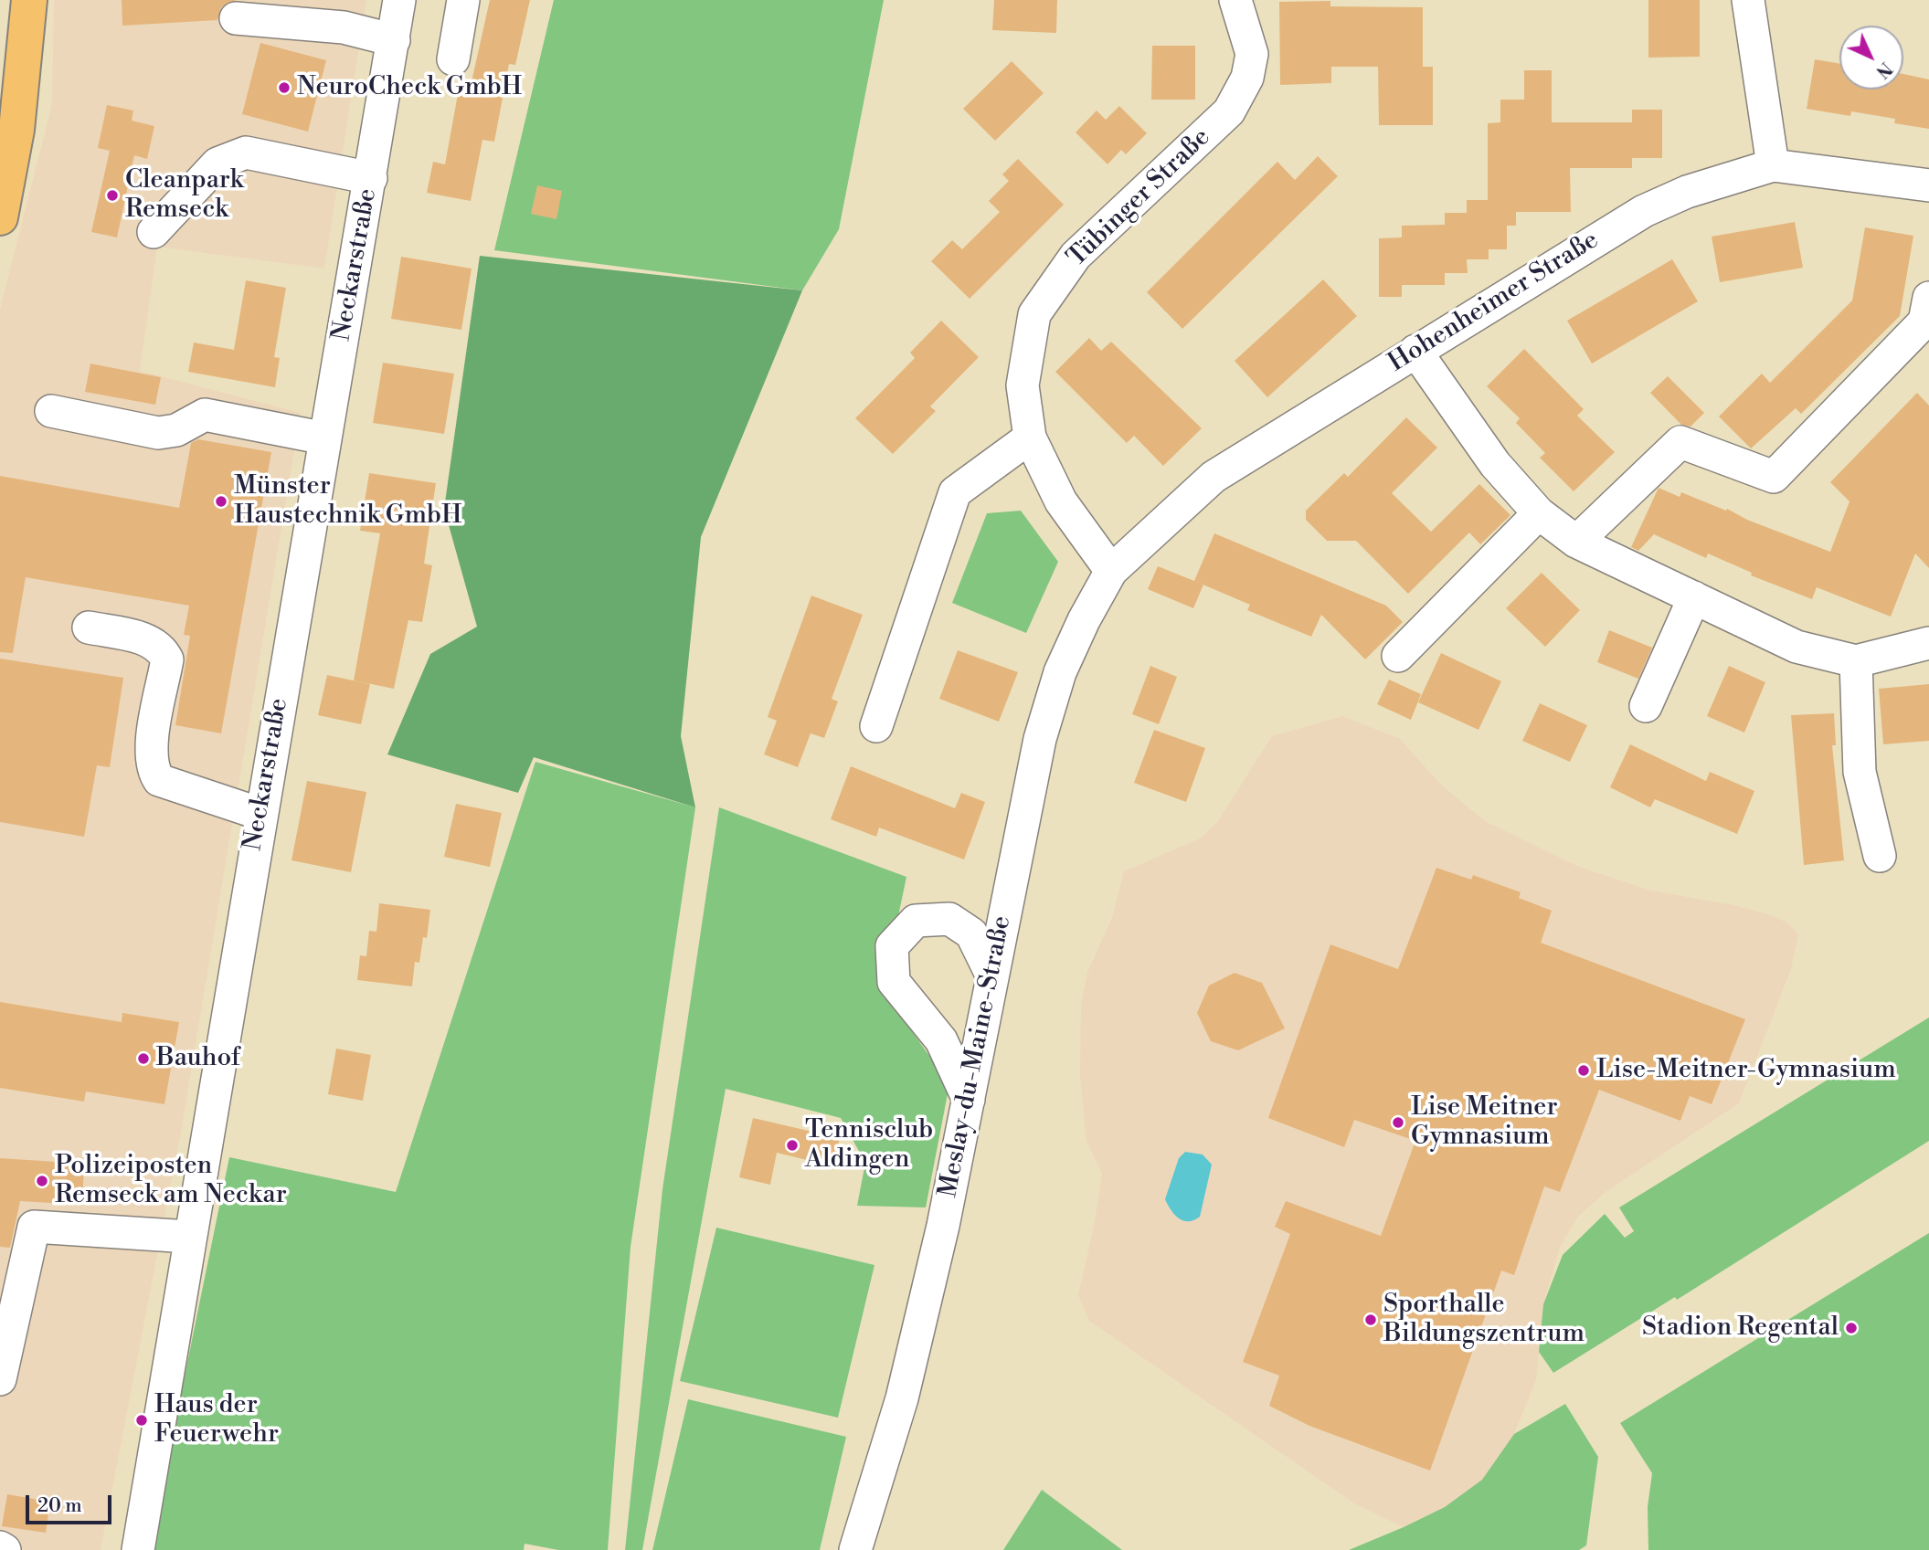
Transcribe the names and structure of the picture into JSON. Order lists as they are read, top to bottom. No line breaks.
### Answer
{"streets":{"street":["Tübinger Straße","Neckarstraße","Hohenheimer Straße","Meslay-du-Maine-Straße"]},"crossings":[["Tübinger Straße","Hohenheimer Straße"],["Tübinger Straße","Meslay-du-Maine-Straße"],["Hohenheimer Straße","Meslay-du-Maine-Straße"]],"places":["NeuroCheck GmbH","Cleanpark Remseck","Münster Haustechnik GmbH","Bauhof","Lise-Meitner-Gymnasium","Lise Meitner Gymnasium","Tennisclub Aldingen","Polizeiposten Remseck am Neckar","Sporthalle Bildungszentrum","Stadion Regental","Haus der Feuerwehr"],"scale_bar":"20 m","north":"bottom right"}
